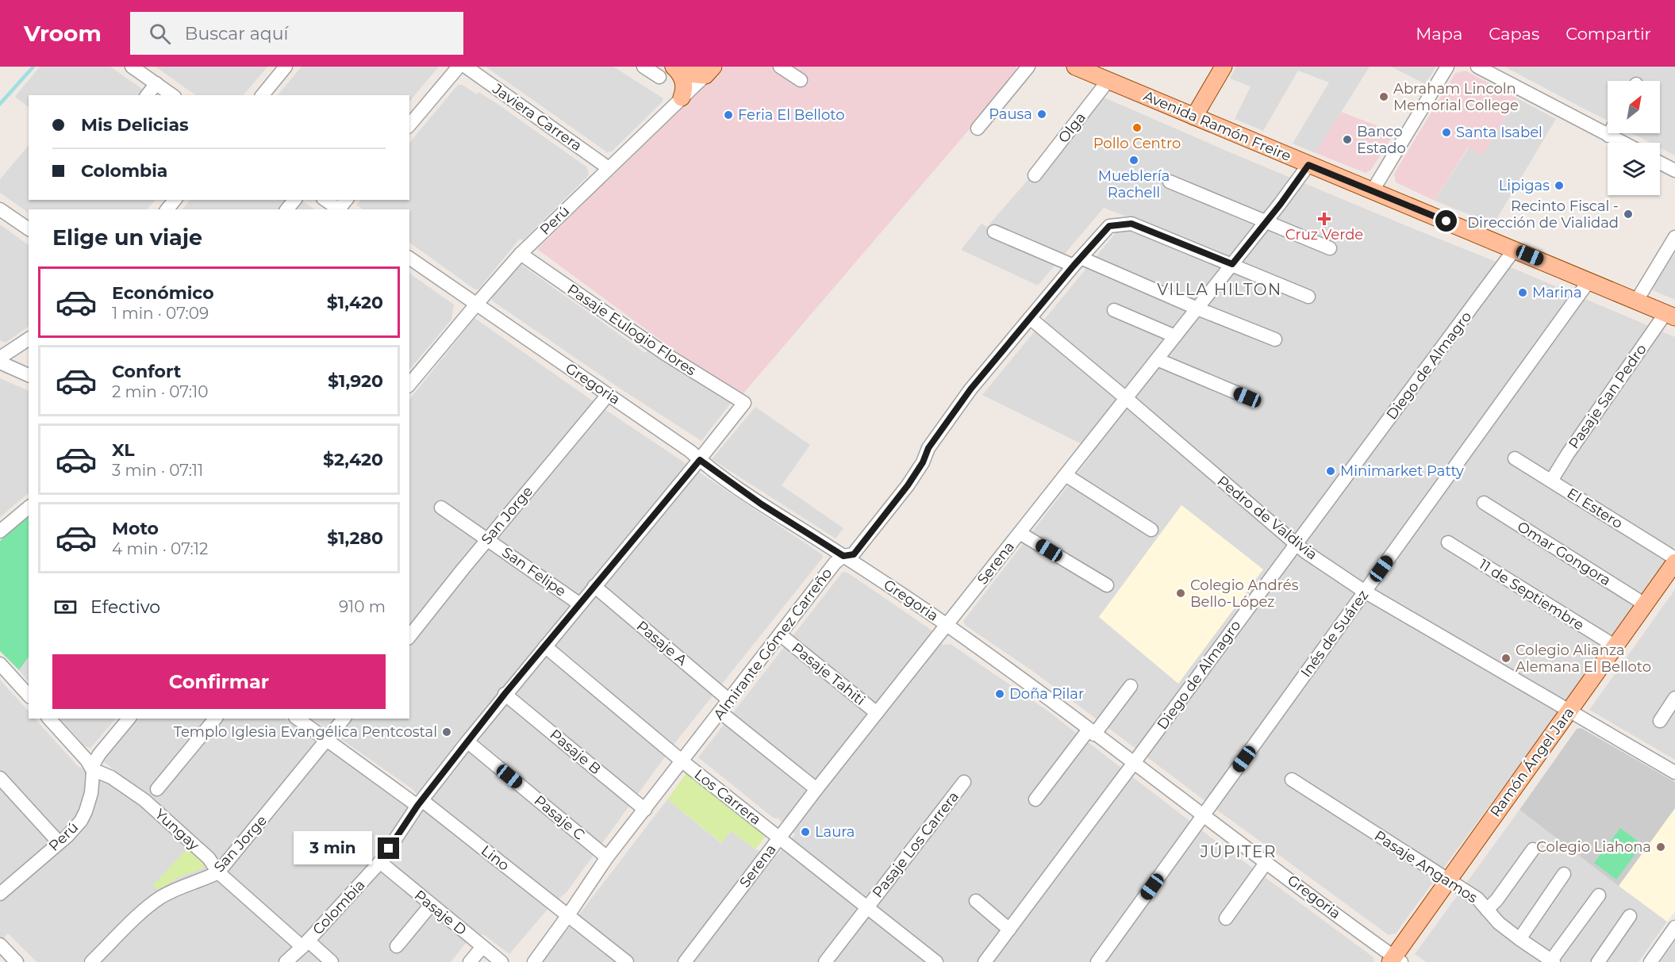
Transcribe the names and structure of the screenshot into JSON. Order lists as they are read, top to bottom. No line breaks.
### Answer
{"streets":{"main road":["Avenida Ramón Freire","Ramón Ángel Jara"],"street":["Javiera Carrera","Olga","Perú","Pasaje Eulogio Flores","Diego de Almagro","Gregoria","Pasaje San Pedro","El Estero","San Jorge","Pedro de Valdivia","Omar Gongora","Serena","San Felipe","11 de Septiembre","Inés de Suárez","Pasaje A","Almirante Gómez Carreño","Pasaje Tahiti","Pasaje B","Los Carrera","Pasaje C","Yungay","Pasaje Los Carrera","Lino","Pasaje Angamos","Colombia","Pasaje D"]},"crossings":[["Javiera Carrera","Perú"],["Avenida Ramón Freire","Olga"],["Avenida Ramón Freire","Diego de Almagro"],["Avenida Ramón Freire","Pasaje San Pedro"],["Avenida Ramón Freire","Serena"],["Avenida Ramón Freire","Inés de Suárez"],["Perú","Pasaje Eulogio Flores"],["Perú","Gregoria"],["Perú","Yungay"],["Pasaje Eulogio Flores","Colombia"],["Diego de Almagro","Gregoria"],["Diego de Almagro","Pedro de Valdivia"],["Gregoria","San Jorge"],["Gregoria","Serena"],["Gregoria","Inés de Suárez"],["Gregoria","Almirante Gómez Carreño"],["Gregoria","Ramón Ángel Jara"],["Gregoria","Colombia"],["Pasaje San Pedro","El Estero"],["El Estero","Ramón Ángel Jara"],["San Jorge","San Felipe"],["San Jorge","Yungay"],["San Jorge","Lino"],["Pedro de Valdivia","Serena"],["Pedro de Valdivia","Inés de Suárez"],["Pedro de Valdivia","Almirante Gómez Carreño"],["Pedro de Valdivia","Ramón Ángel Jara"],["Omar Gongora","Ramón Ángel Jara"],["Serena","Almirante Gómez Carreño"],["Serena","Pasaje Tahiti"],["Serena","Los Carrera"],["San Felipe","Colombia"],["11 de Septiembre","Ramón Ángel Jara"],["Pasaje A","Almirante Gómez Carreño"],["Pasaje A","Colombia"],["Almirante Gómez Carreño","Pasaje Tahiti"],["Almirante Gómez Carreño","Pasaje B"],["Almirante Gómez Carreño","Los Carrera"],["Almirante Gómez Carreño","Pasaje C"],["Almirante Gómez Carreño","Lino"],["Pasaje B","Colombia"],["Ramón Ángel Jara","Pasaje Angamos"],["Los Carrera","Pasaje Los Carrera"],["Los Carrera","Colombia"],["Pasaje C","Colombia"],["Yungay","Colombia"],["Lino","Colombia"],["Colombia","Pasaje D"]],"districts":["VILLA HILTON","JÚPITER"],"places":{"other":["Abraham Lincoln Memorial College","Pausa","Feria El Belloto","Pollo Centro","Santa Isabel","Banco Estado","Mueblería Rachell","Lipigas","Recinto Fiscal - Dirección de Vialidad","Marina","Minimarket Patty","Colegio Andrés Bello-López","Colegio Alianza Alemana El Belloto","Doña Pilar","Templo Iglesia Evangélica Pentcostal","Laura","Colegio Liahona"],"health":["Cruz Verde"]},"north":"top right","page":{"header":"Vroom","search":"Buscar aquí","nav":["Mapa","Capas","Compartir"],"banner":["Mis Delicias","Colombia"],"heading":"Elige un viaje","list":[{"name":"Económico","note":"1 min · 07:09","value":"$1,420"},{"name":"Confort","note":"2 min · 07:10","value":"$1,920"},{"name":"XL","note":"3 min · 07:11","value":"$2,420"},{"name":"Moto","note":"4 min · 07:12","value":"$1,280"}],"pay":["Efectivo","910 m"],"buttons":"Confirmar","bubble":"3 min"}}
